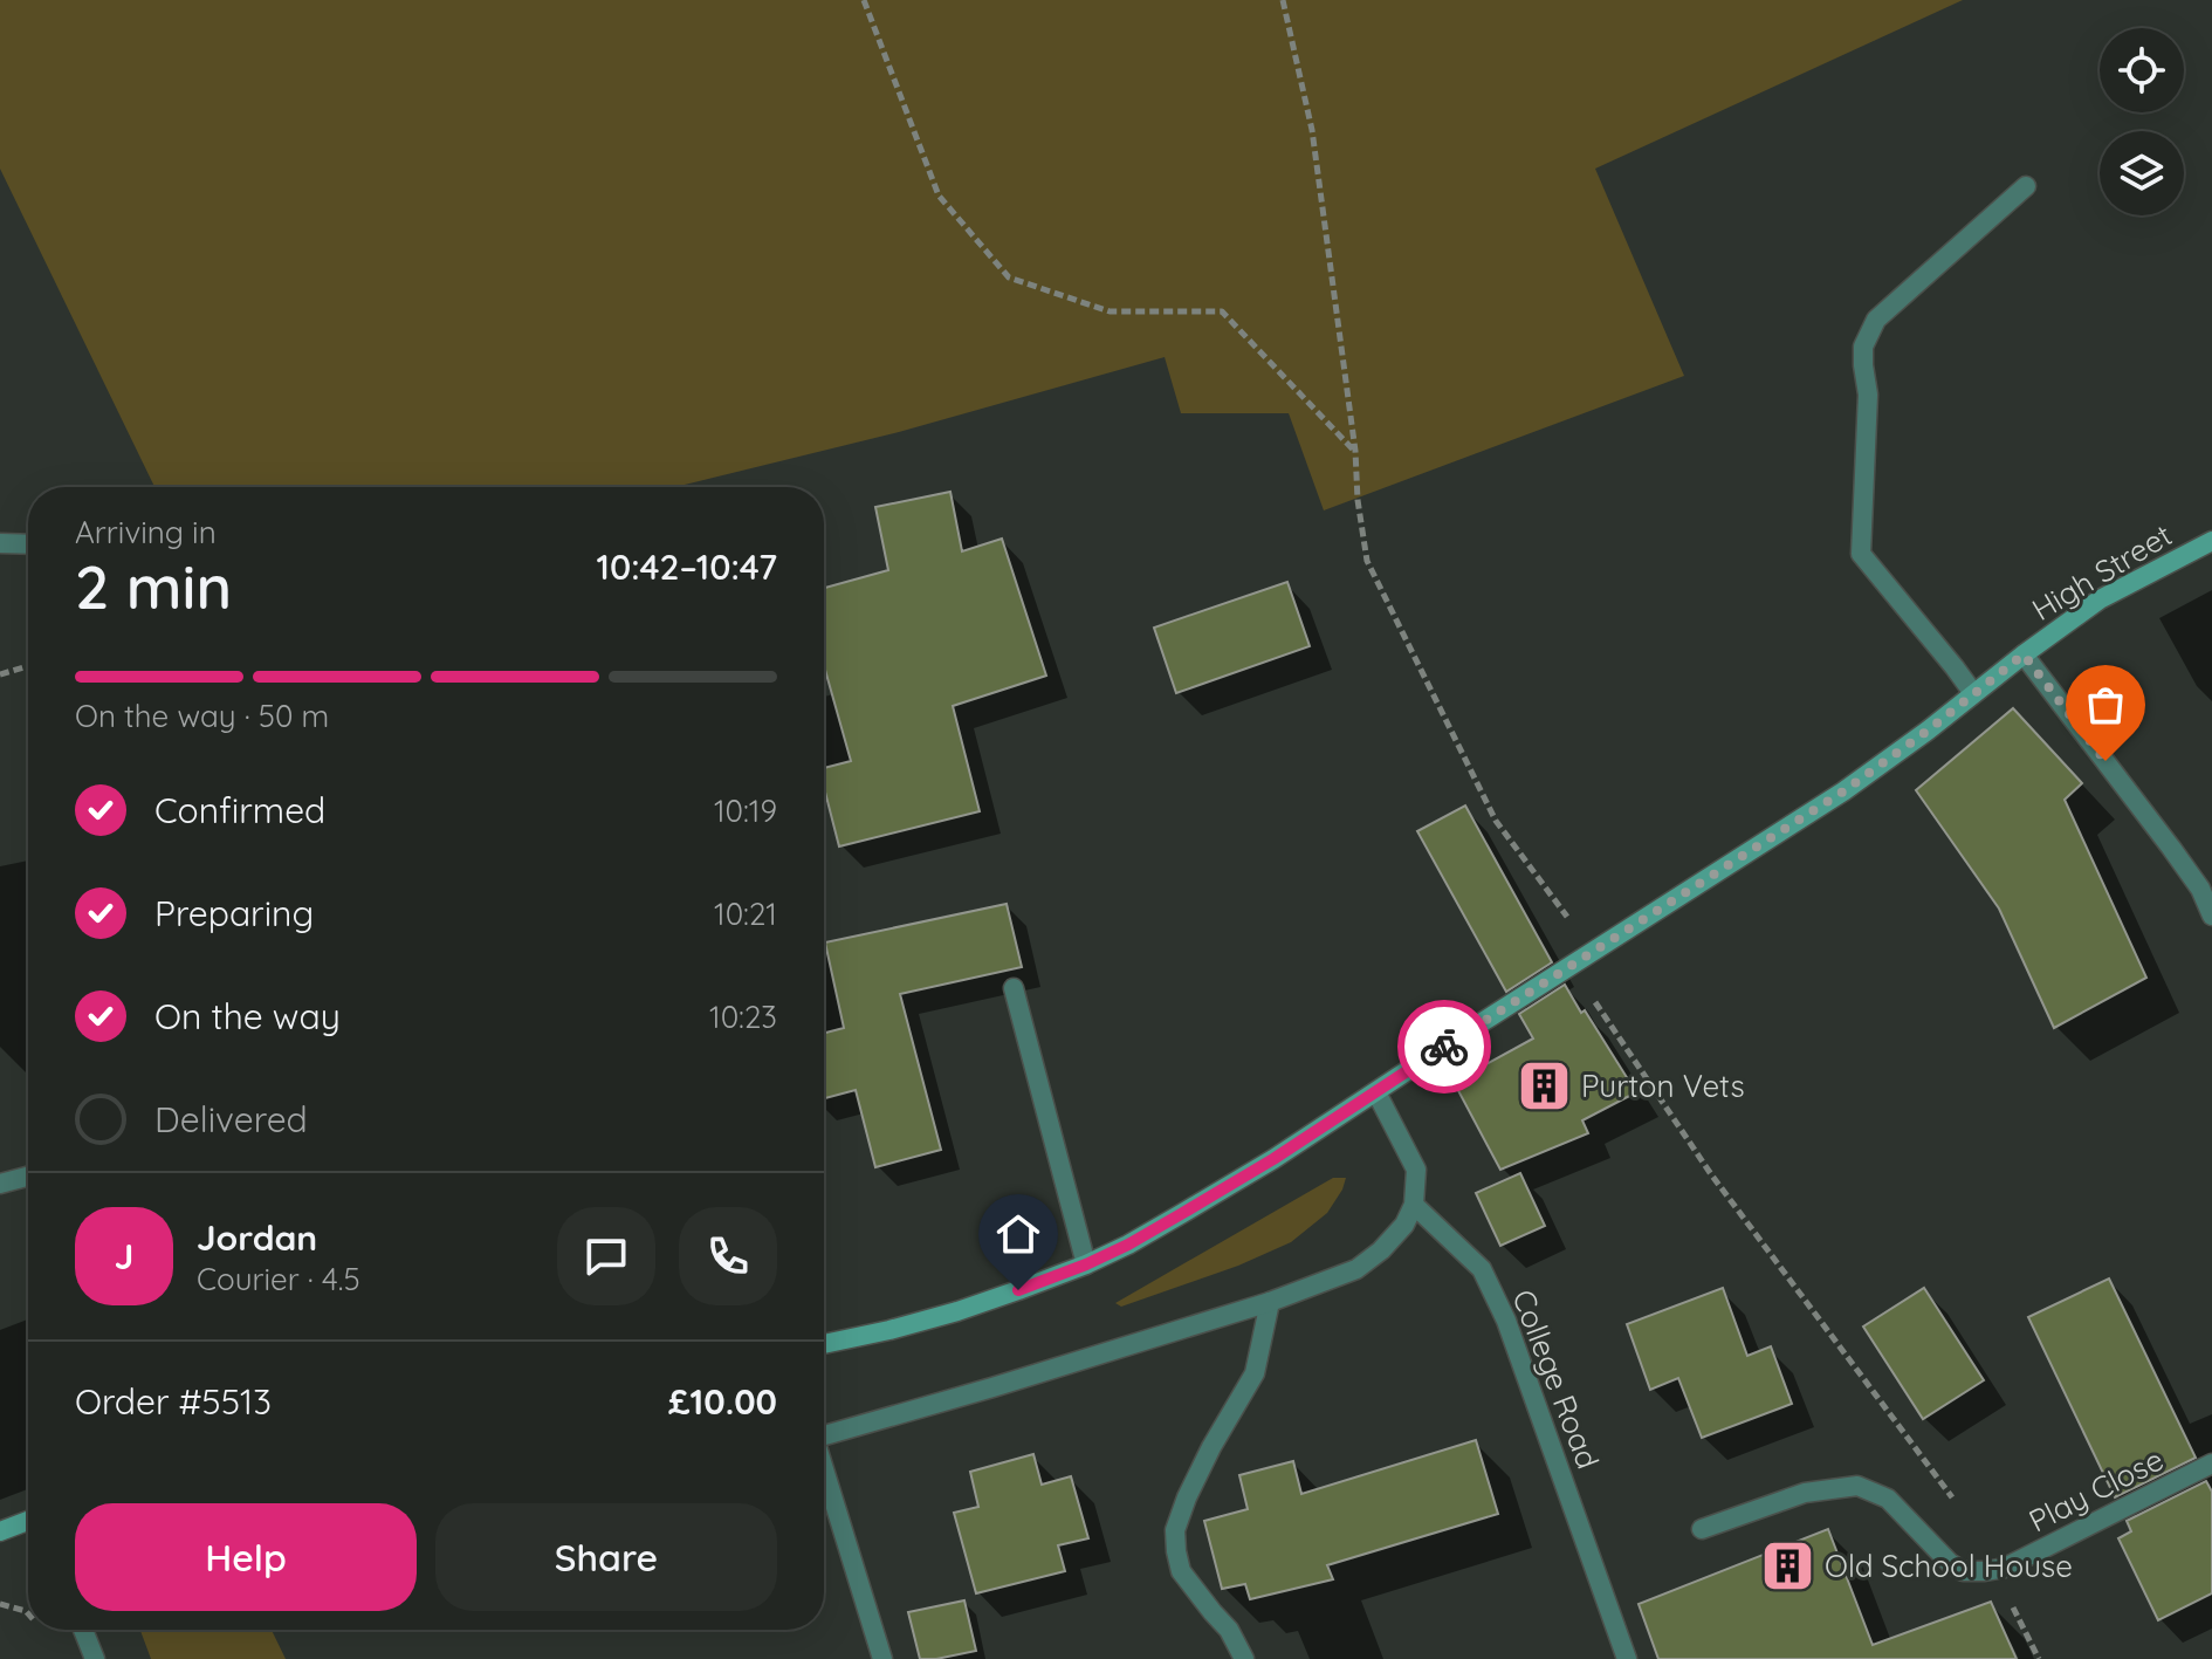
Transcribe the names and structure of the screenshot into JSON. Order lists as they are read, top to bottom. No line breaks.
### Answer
{"streets":{"street":["High Street","College Road","Play Close"]},"places":{"building":["Purton Vets","Old School House"]},"page":{"heading":["2 min","Arriving in","10:42–10:47"],"panel":["Jordan","Courier · 4.5","Order #5513","£10.00"],"bar":"On the way · 50 m","list":[["Confirmed","10:19"],["Preparing","10:21"],["On the way","10:23"],"Delivered"],"round":"J","buttons":["Help","Share"]}}
